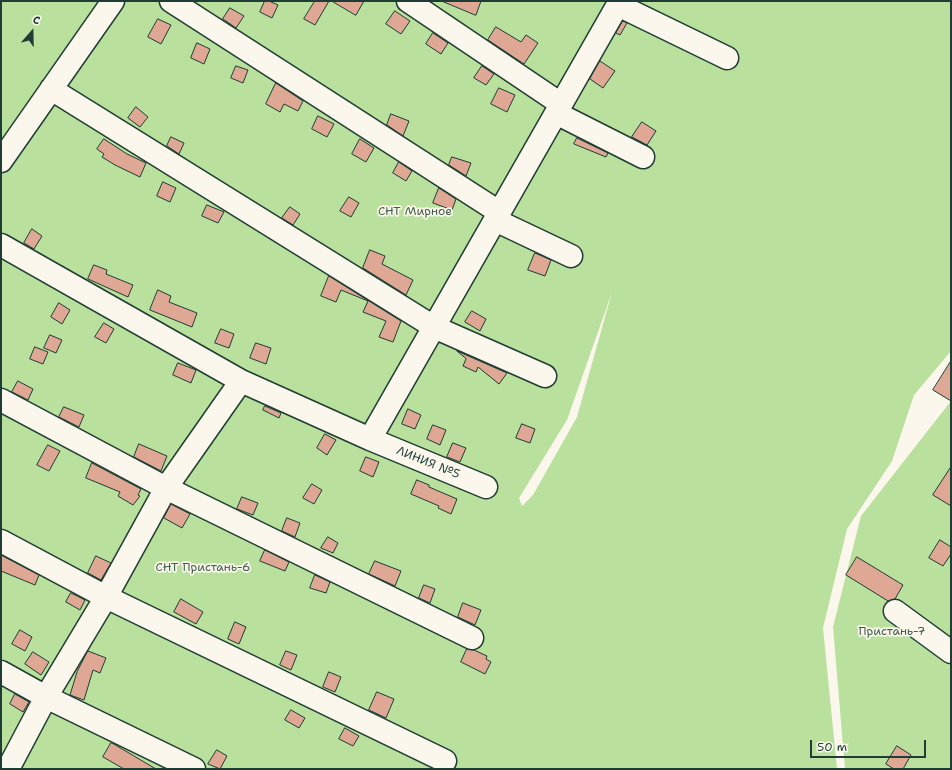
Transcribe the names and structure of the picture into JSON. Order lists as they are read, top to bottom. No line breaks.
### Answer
{"streets":{"street":["ЛИНИЯ №5"]},"parks":["СНТ Мирное","СНТ Пристань-6","Пристань-7"],"scale_bar":"50 m","north":"top"}
